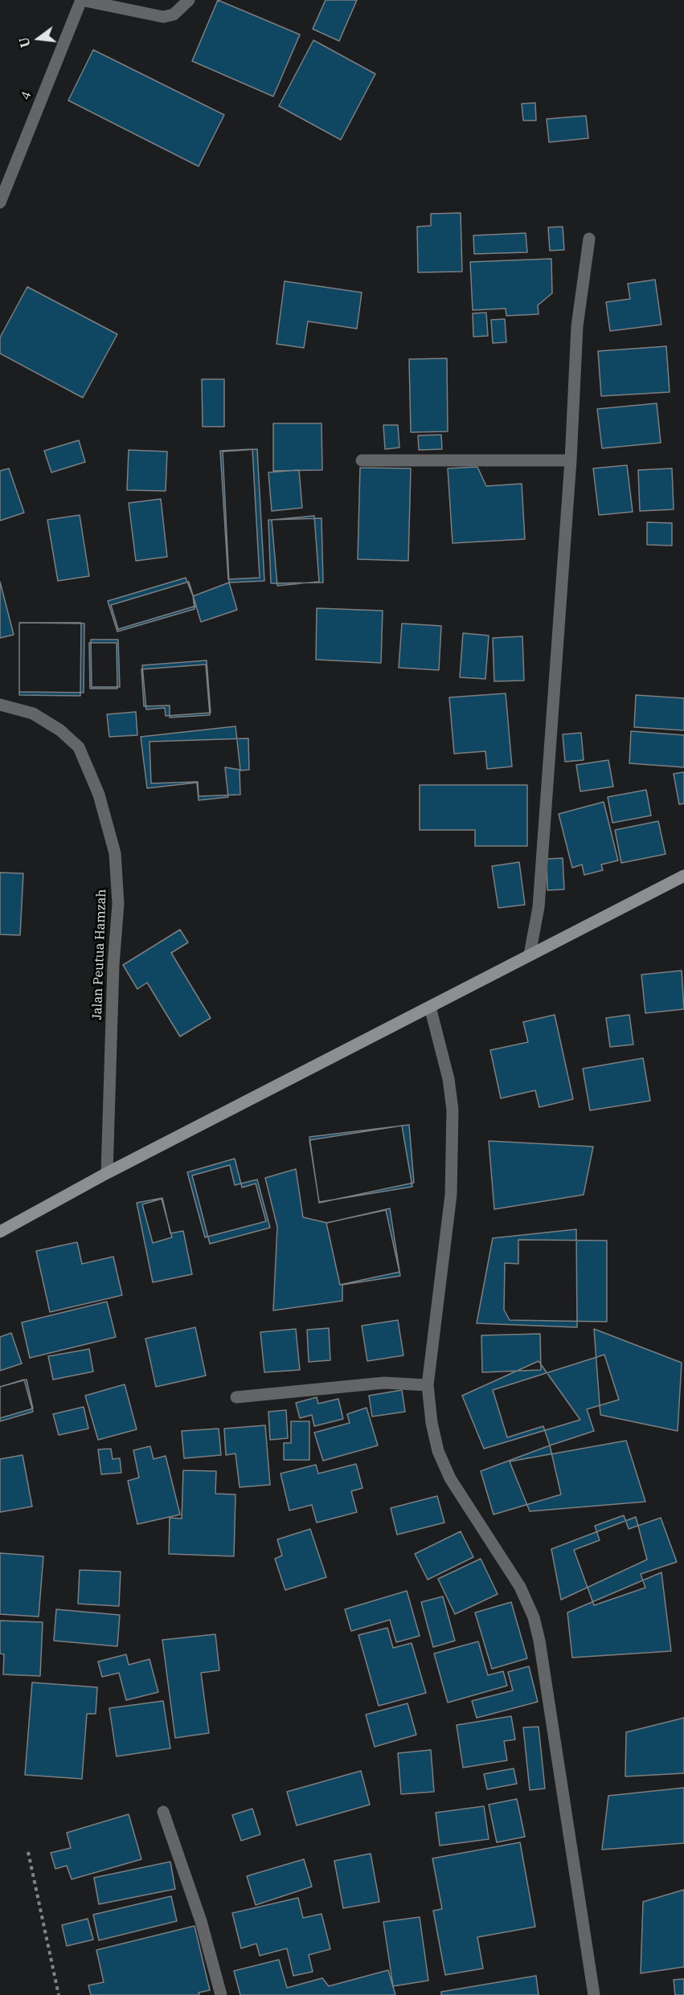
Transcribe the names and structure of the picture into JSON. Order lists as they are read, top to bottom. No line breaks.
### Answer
{"streets":{"street":["4","Jalan Peutua Hamzah"]},"north":"left"}
